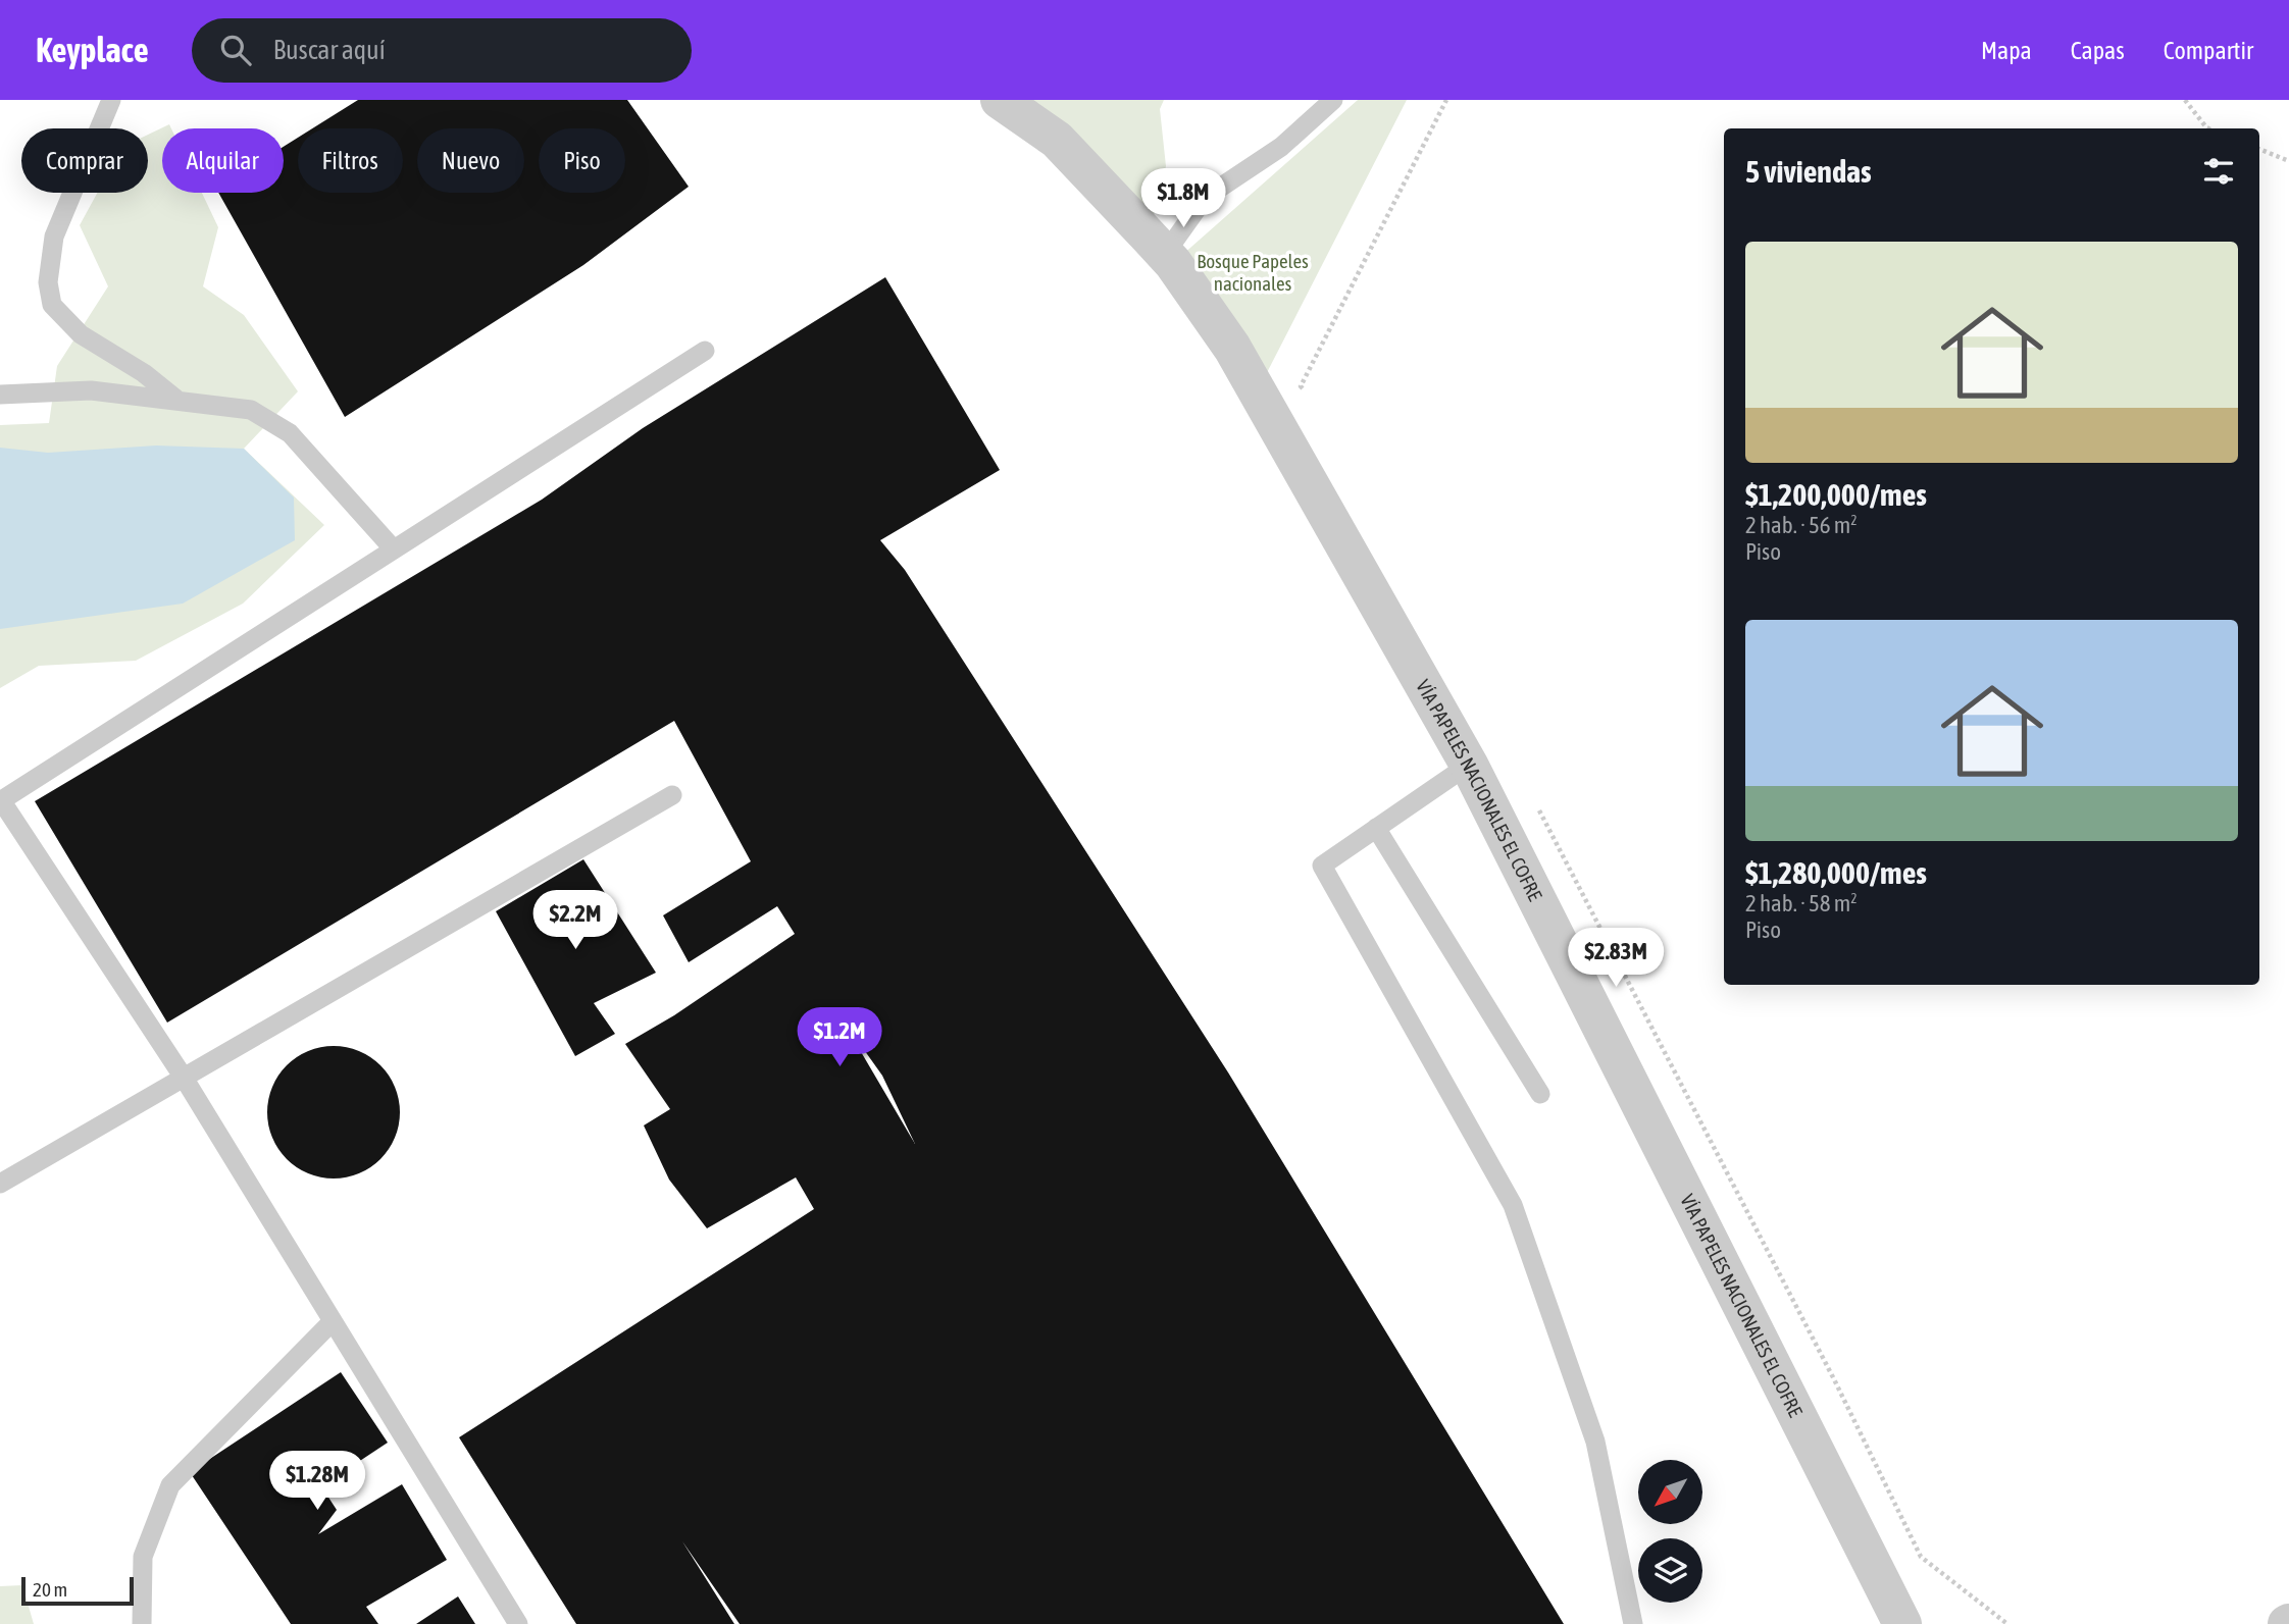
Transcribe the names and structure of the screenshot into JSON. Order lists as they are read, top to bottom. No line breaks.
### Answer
{"streets":{"street":["VÍA PAPELES NACIONALES EL COFRE"]},"parks":["Bosque Papeles nacionales"],"scale_bar":"20 m","north":"bottom left","page":{"header":"Keyplace","search":"Buscar aquí","nav":["Mapa","Capas","Compartir"],"chip":["Comprar","Alquilar","Filtros","Nuevo","Piso"],"heading":"5 viviendas","price":["$1.8M","$2.2M","$2.83M","$1.2M","$1.28M"],"list":[{"name":"$1,200,000/mes","note":"2 hab. · 56 m² · Piso"},{"name":"$1,280,000/mes","note":"2 hab. · 58 m² · Piso"}],"scale":"20 m"}}
